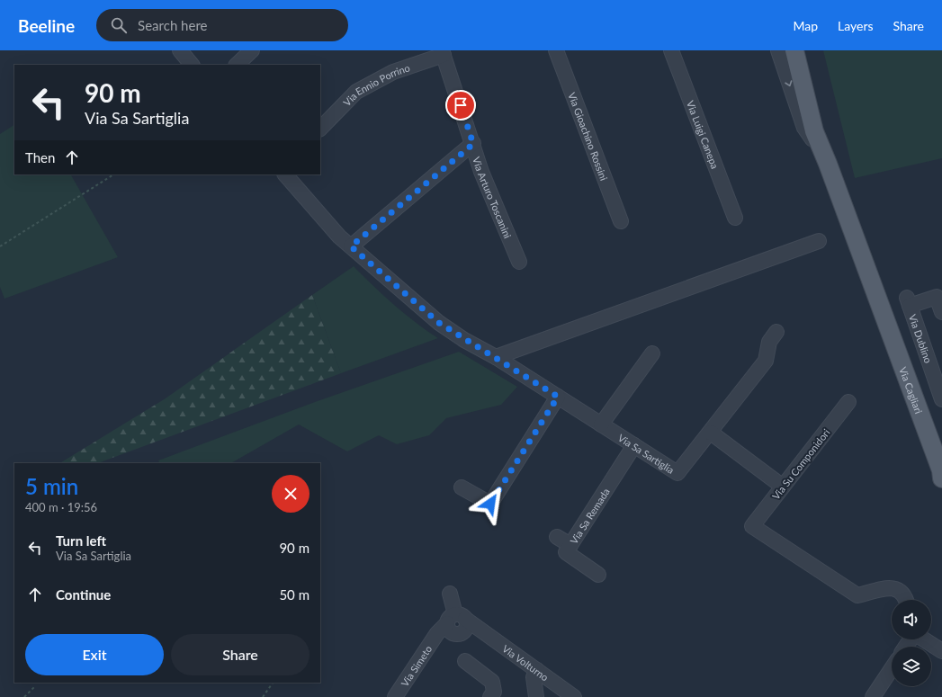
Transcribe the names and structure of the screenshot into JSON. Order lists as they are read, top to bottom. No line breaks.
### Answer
{"streets":{"main road":["Via Cagliari"],"street":["Via Ennio Porrino","Via Luigi Canepa","Via Gioachino Rossini","Via Arturo Toscanini","Via Dublino","Via Sa Sartiglia","Via Su Componidori","Via Sa Remada","Via Volturno","Via Simeto"]},"crossings":[["Via Ennio Porrino","Via Arturo Toscanini"],["Via Sa Sartiglia","Via Sa Remada"],["Via Volturno","Via Simeto"]],"page":{"header":"Beeline","search":"Search here","nav":["Map","Layers","Share"],"turn":["90 m","Via Sa Sartiglia"],"then":"Then","heading":["5 min","400 m · 19:56"],"list":[{"name":"Turn left","note":"Via Sa Sartiglia","value":"90 m"},{"name":"Continue","value":"50 m"}],"buttons":["Exit","Share"]}}
